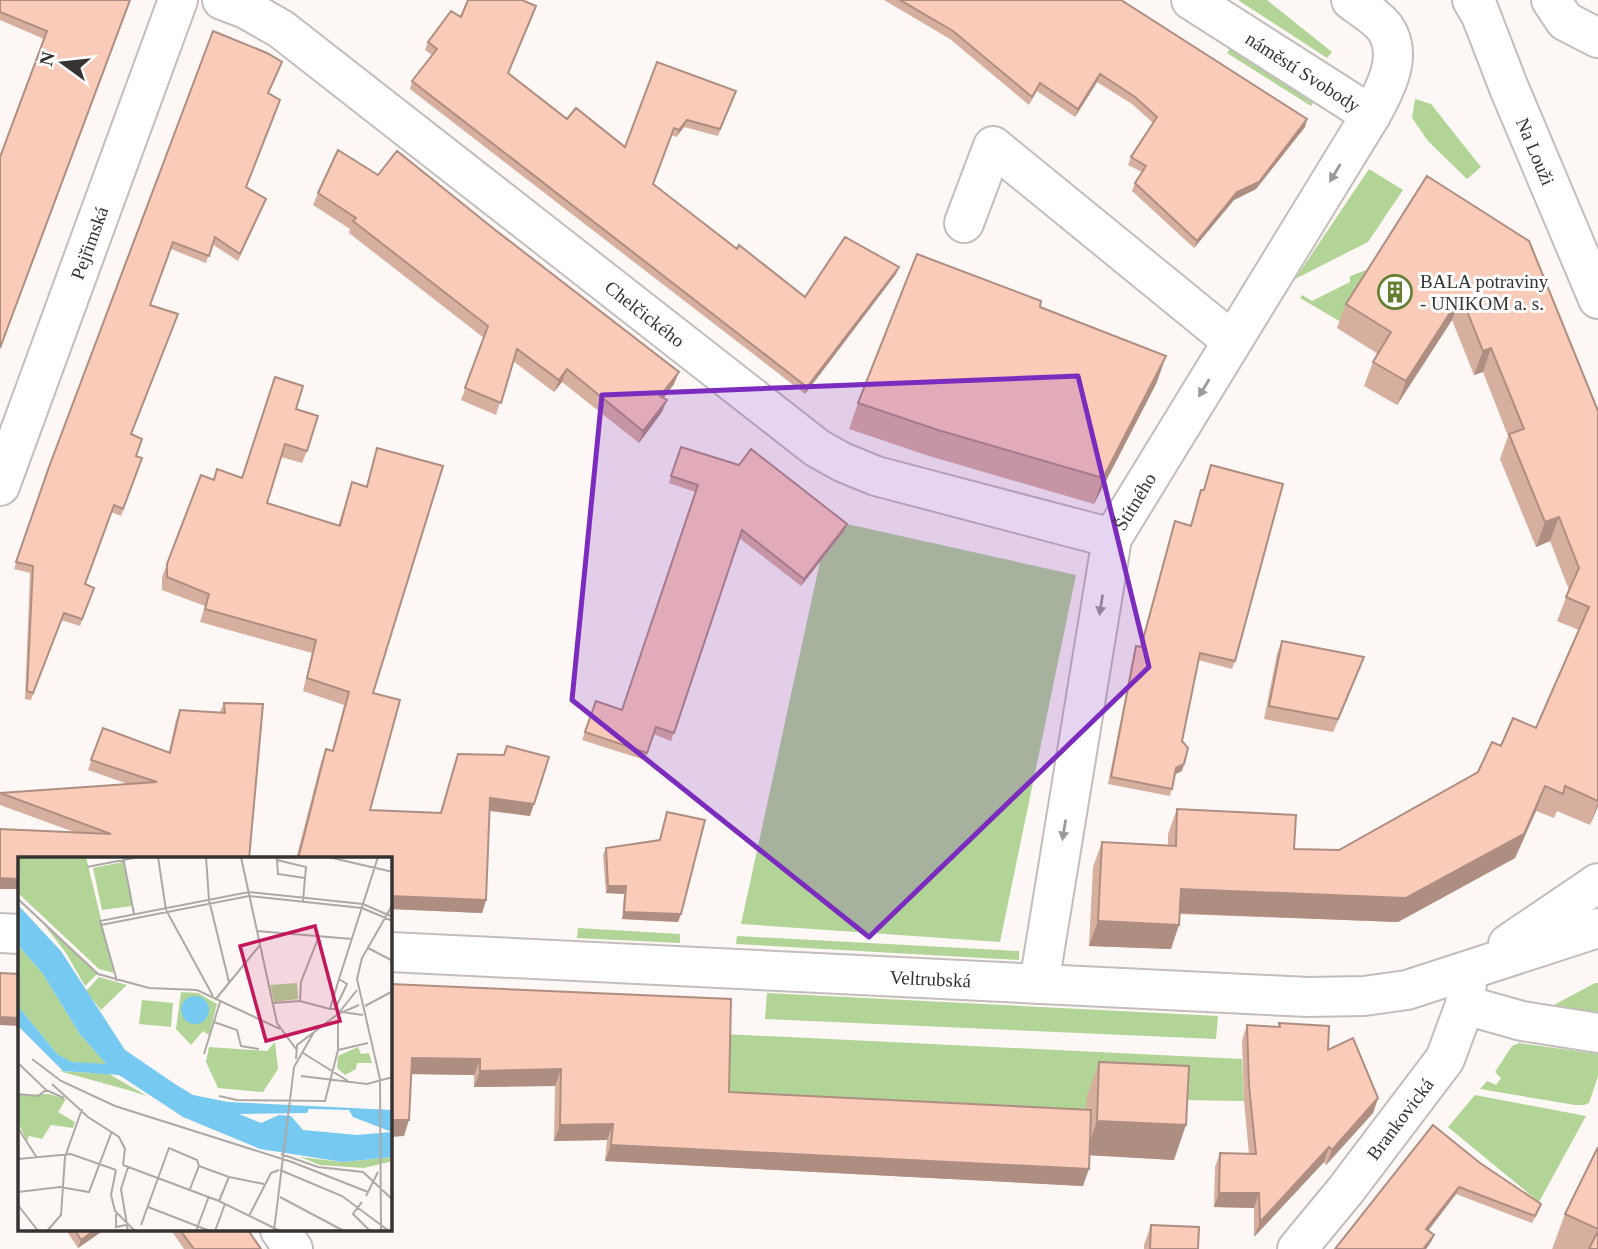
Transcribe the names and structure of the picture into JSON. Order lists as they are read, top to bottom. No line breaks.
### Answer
{"streets":{"street":["náměstí Svobody","Na Louži","Pejřimská","Chelčického","Štítného","Veltrubská","Brankovická"]},"crossings":[["náměstí Svobody","Štítného"],["Chelčického","Štítného"],["Štítného","Veltrubská"],["Veltrubská","Brankovická"]],"one_way":["Štítného"],"places":{"building":["BALA potraviny - UNIKOM a. s."]},"north":"left"}
